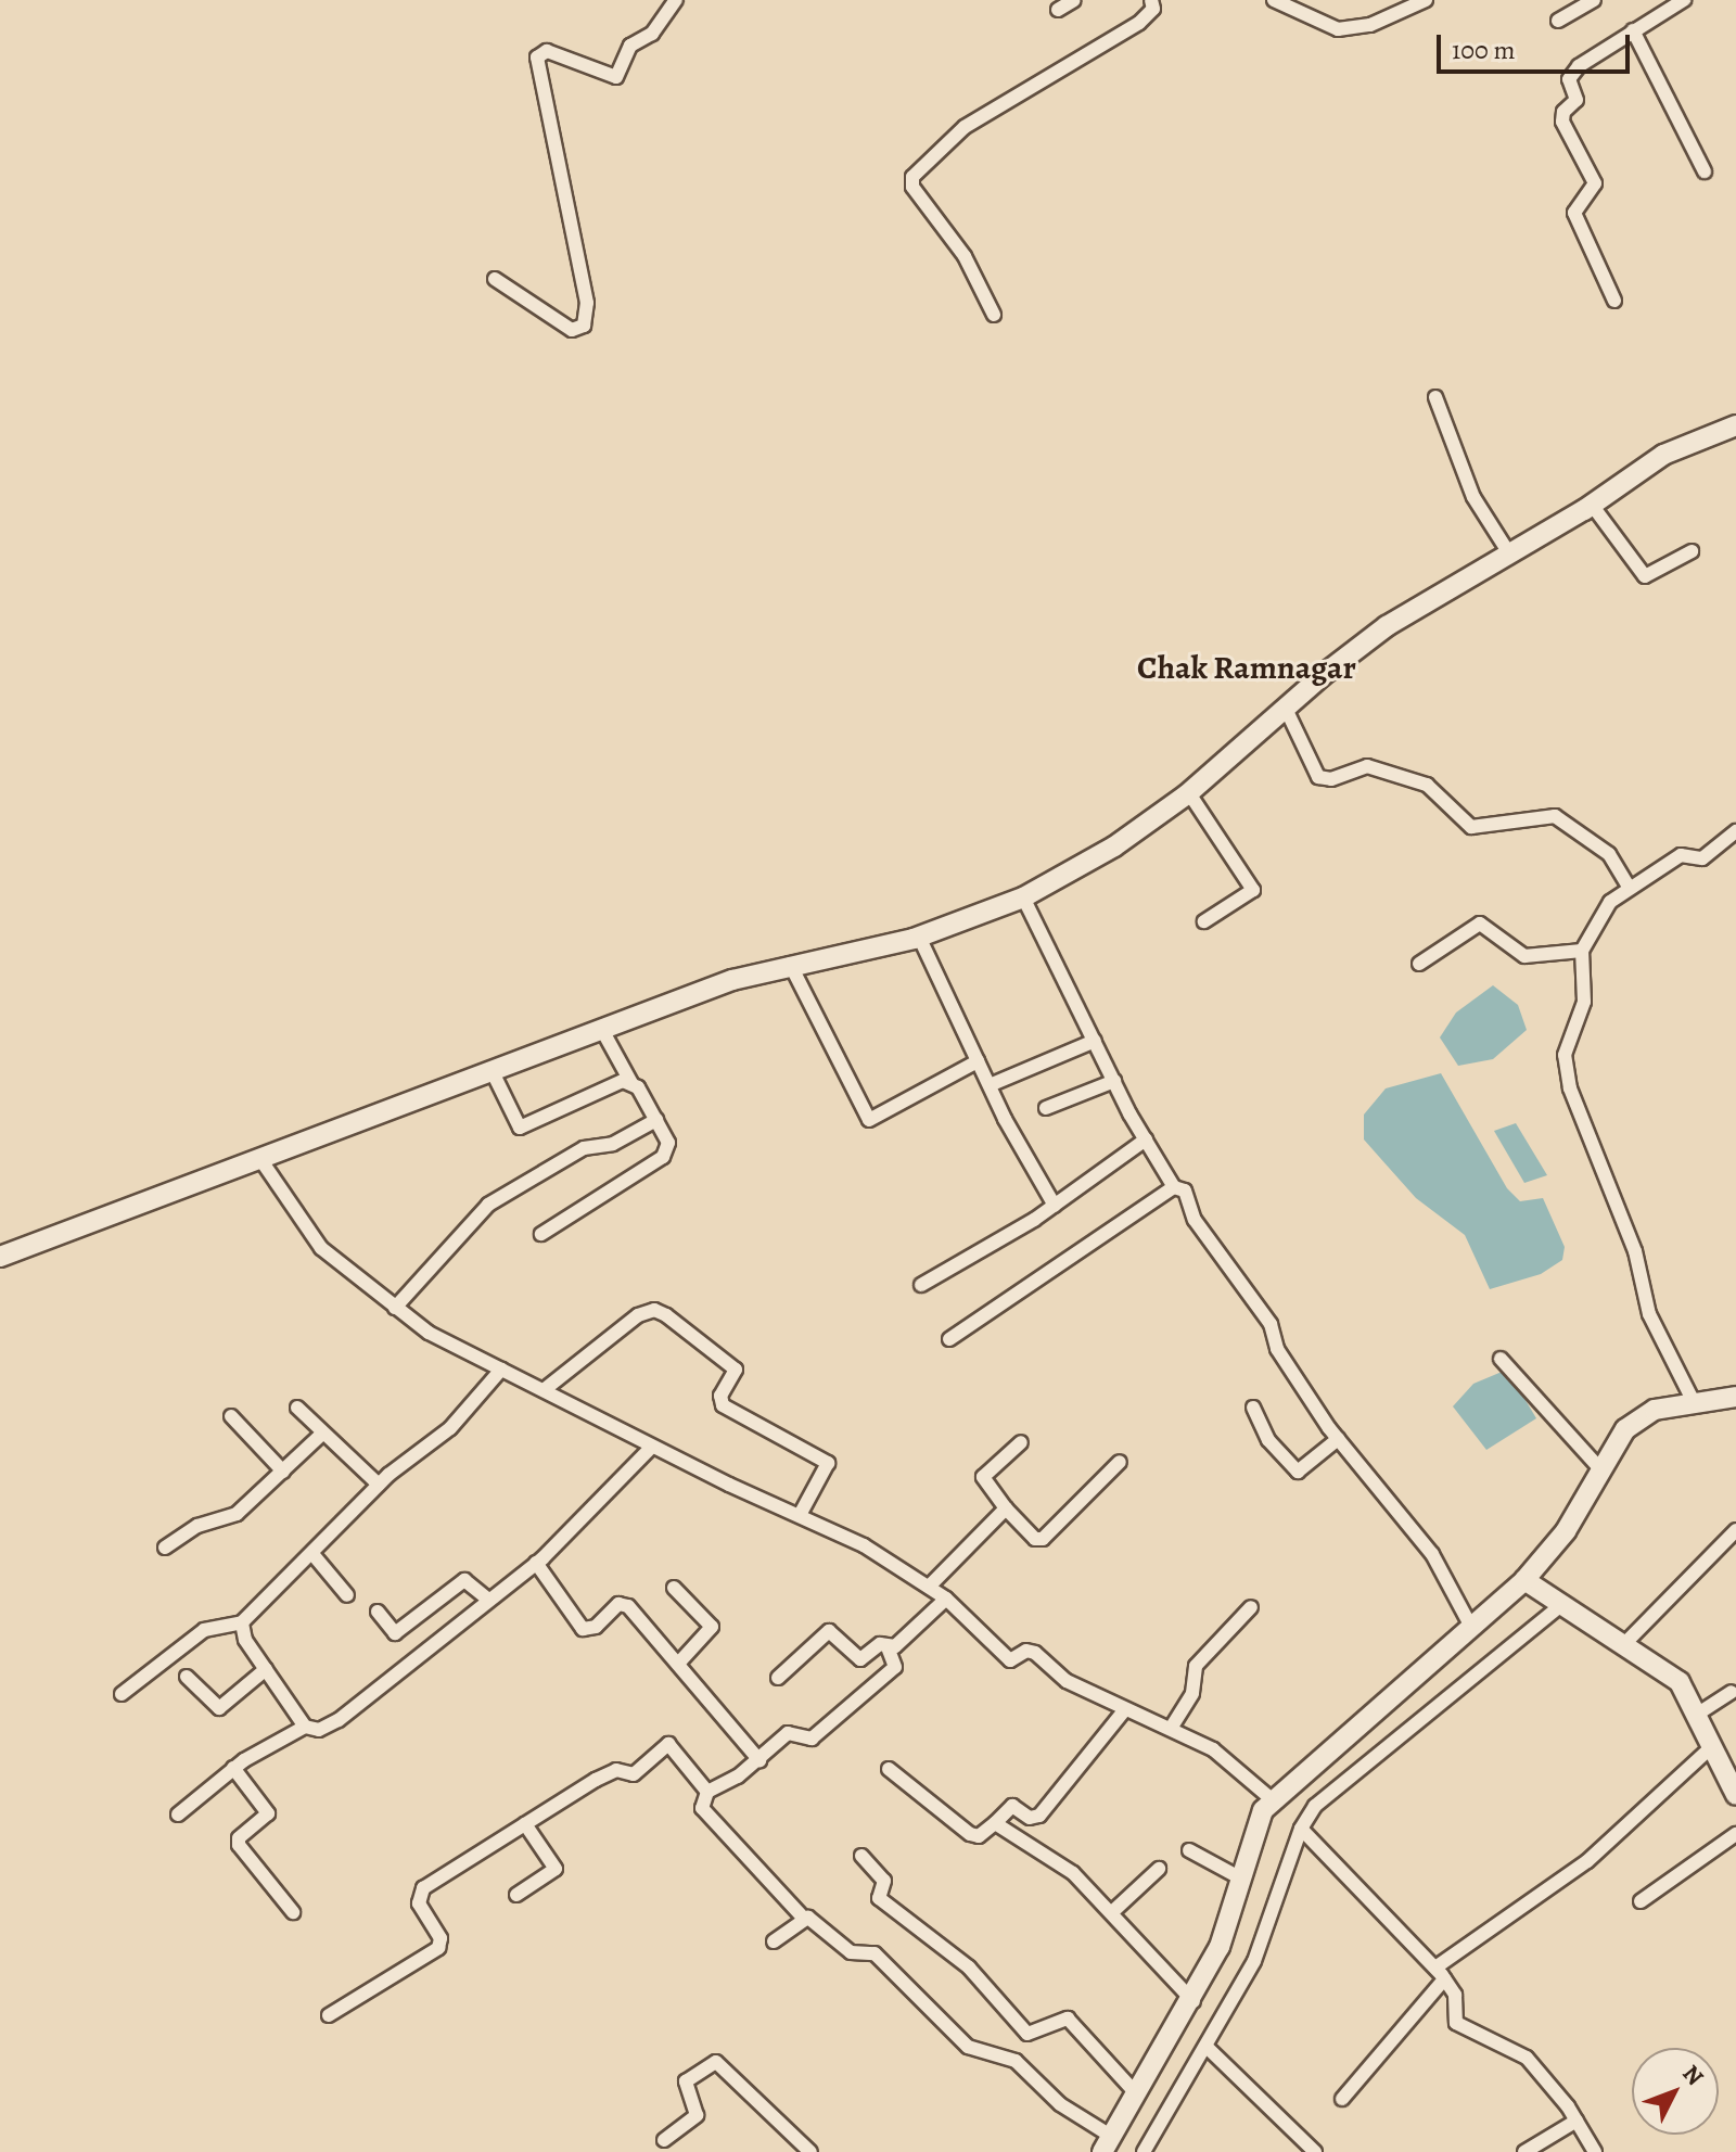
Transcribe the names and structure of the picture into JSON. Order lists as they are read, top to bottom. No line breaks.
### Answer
{"districts":["Chak Ramnagar"],"scale_bar":"100 m","north":"top right"}
